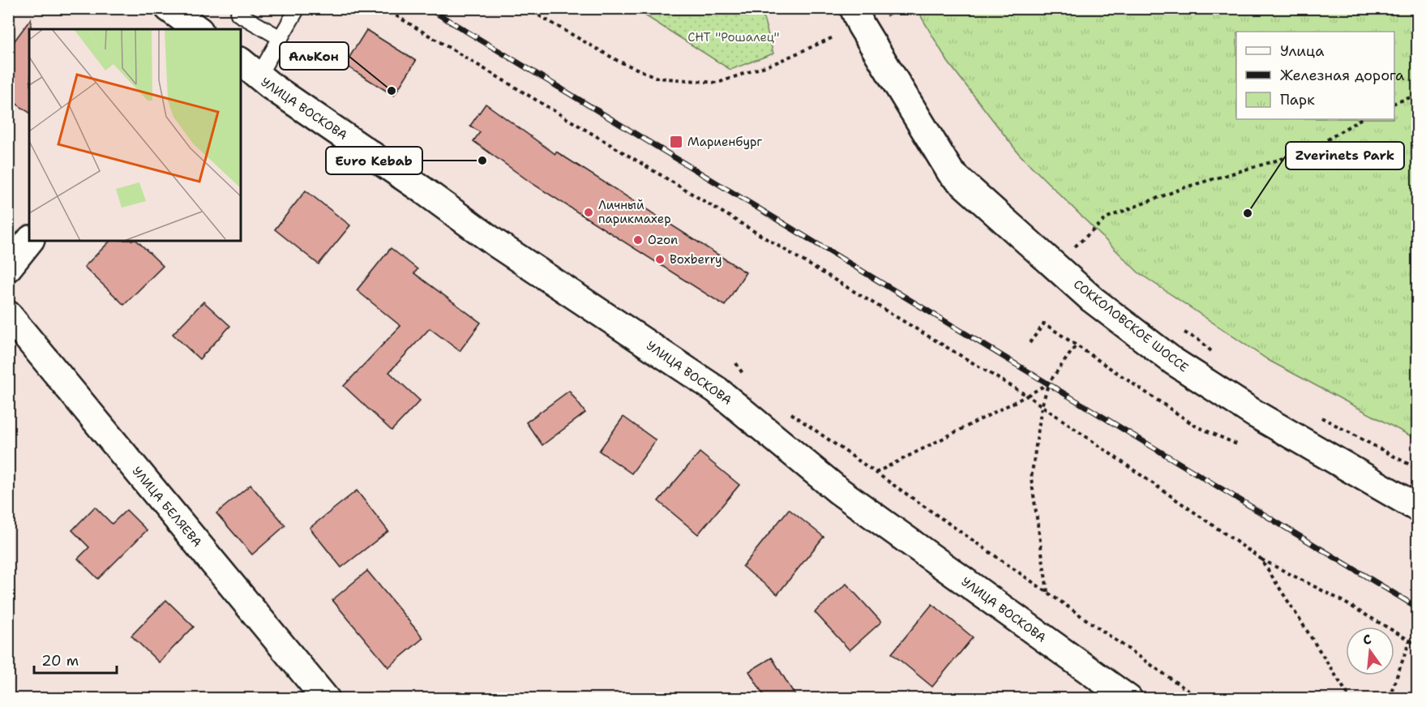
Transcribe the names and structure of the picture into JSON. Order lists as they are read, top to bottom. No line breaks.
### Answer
{"streets":{"street":["УЛИЦА ВОСКОВА","СОККОЛОВСКОЕ ШОССЕ","УЛИЦА БЕЛЯЕВА"]},"parks":["СНТ ''Рошалец''"],"places":{"other":["АльКон","Euro Kebab","Личный парикмахер","Zverinets Park","Ozon","Boxberry"],"transit":["Мариенбург"]},"legend":["Улица","Железная дорога","Парк"],"scale_bar":"20 m","north":"top"}
